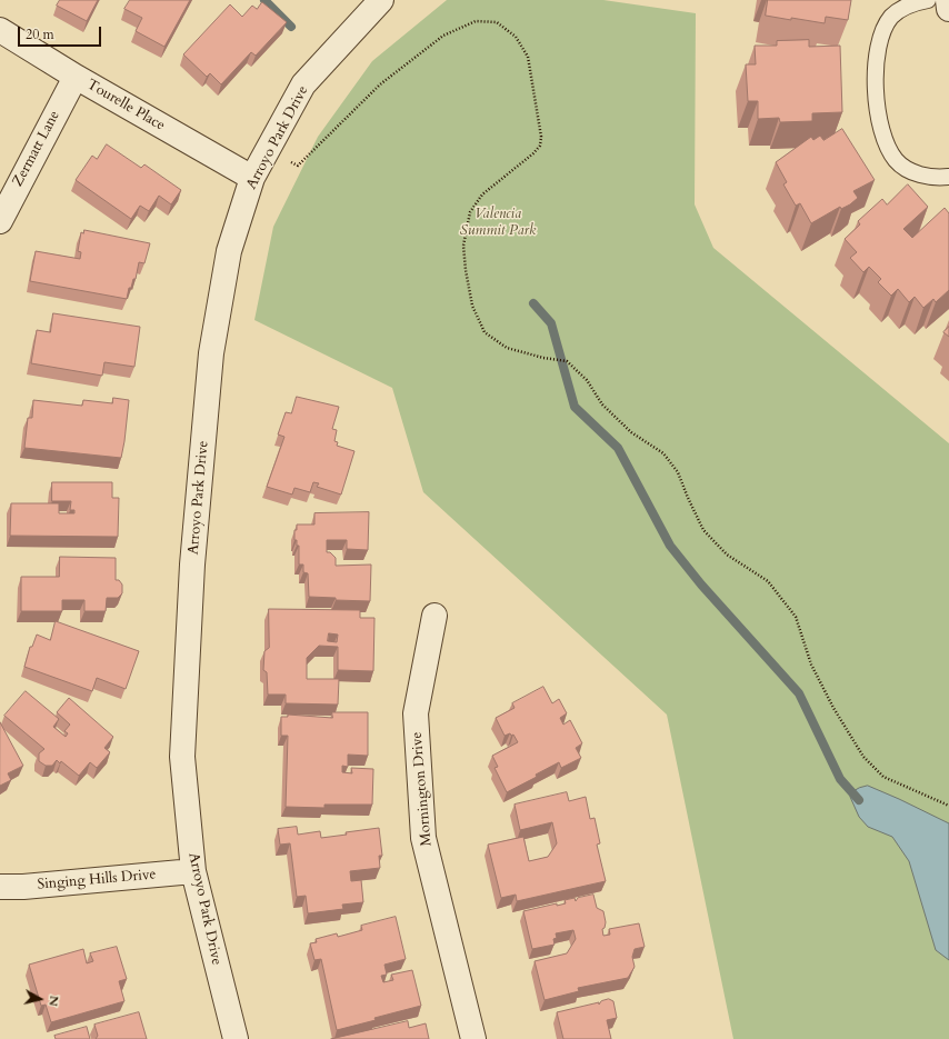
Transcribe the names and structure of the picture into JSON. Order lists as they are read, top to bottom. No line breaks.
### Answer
{"streets":{"street":["Tourelle Place","Arroyo Park Drive","Zermatt Lane","Mornington Drive","Singing Hills Drive"]},"crossings":[["Tourelle Place","Arroyo Park Drive"],["Tourelle Place","Zermatt Lane"],["Arroyo Park Drive","Singing Hills Drive"]],"parks":["Valencia Summit Park"],"scale_bar":"20 m","north":"right"}
